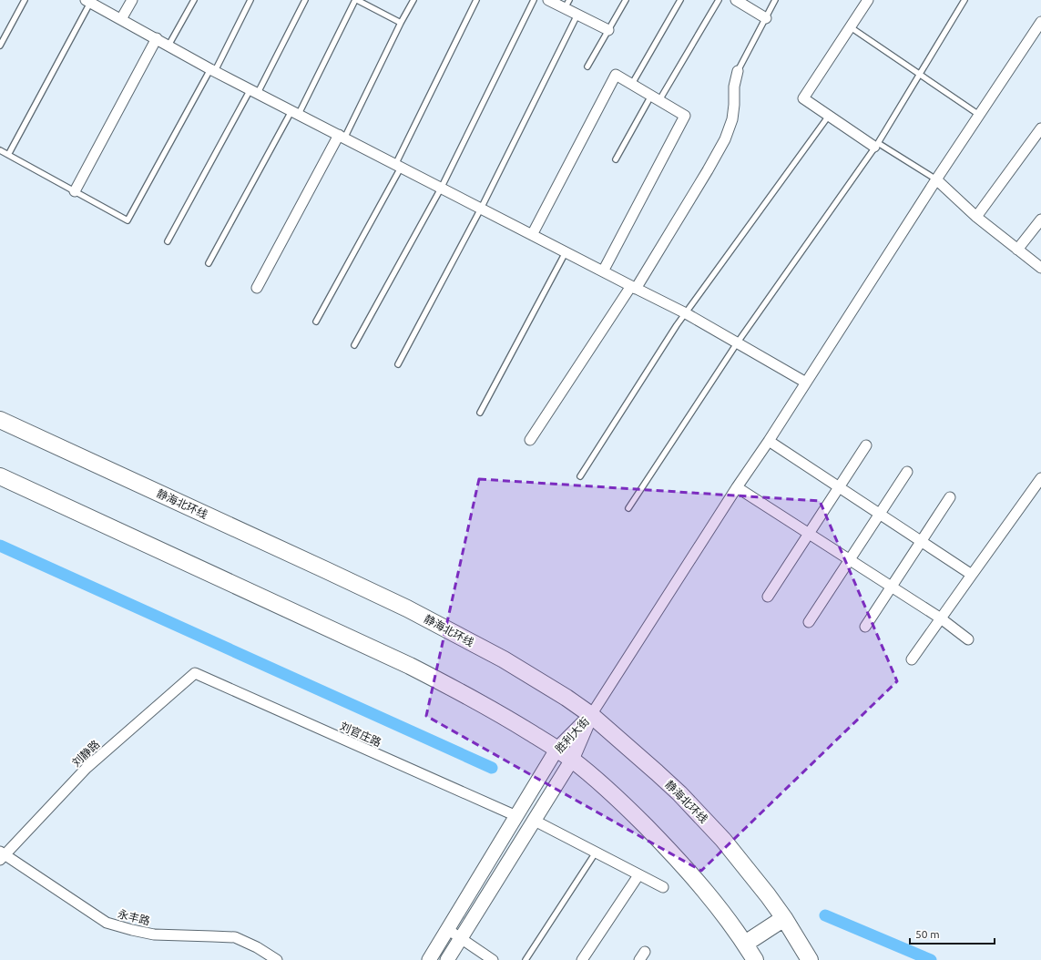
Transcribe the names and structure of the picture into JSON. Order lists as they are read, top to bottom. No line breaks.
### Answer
{"streets":{"highway":["静海北环线"],"main road":["胜利大街"],"street":["刘官庄路","刘静路","永丰路"]},"crossings":[["静海北环线","胜利大街"],["刘官庄路","胜利大街"],["刘官庄路","刘静路"],["刘静路","永丰路"]],"scale_bar":"50 m"}
